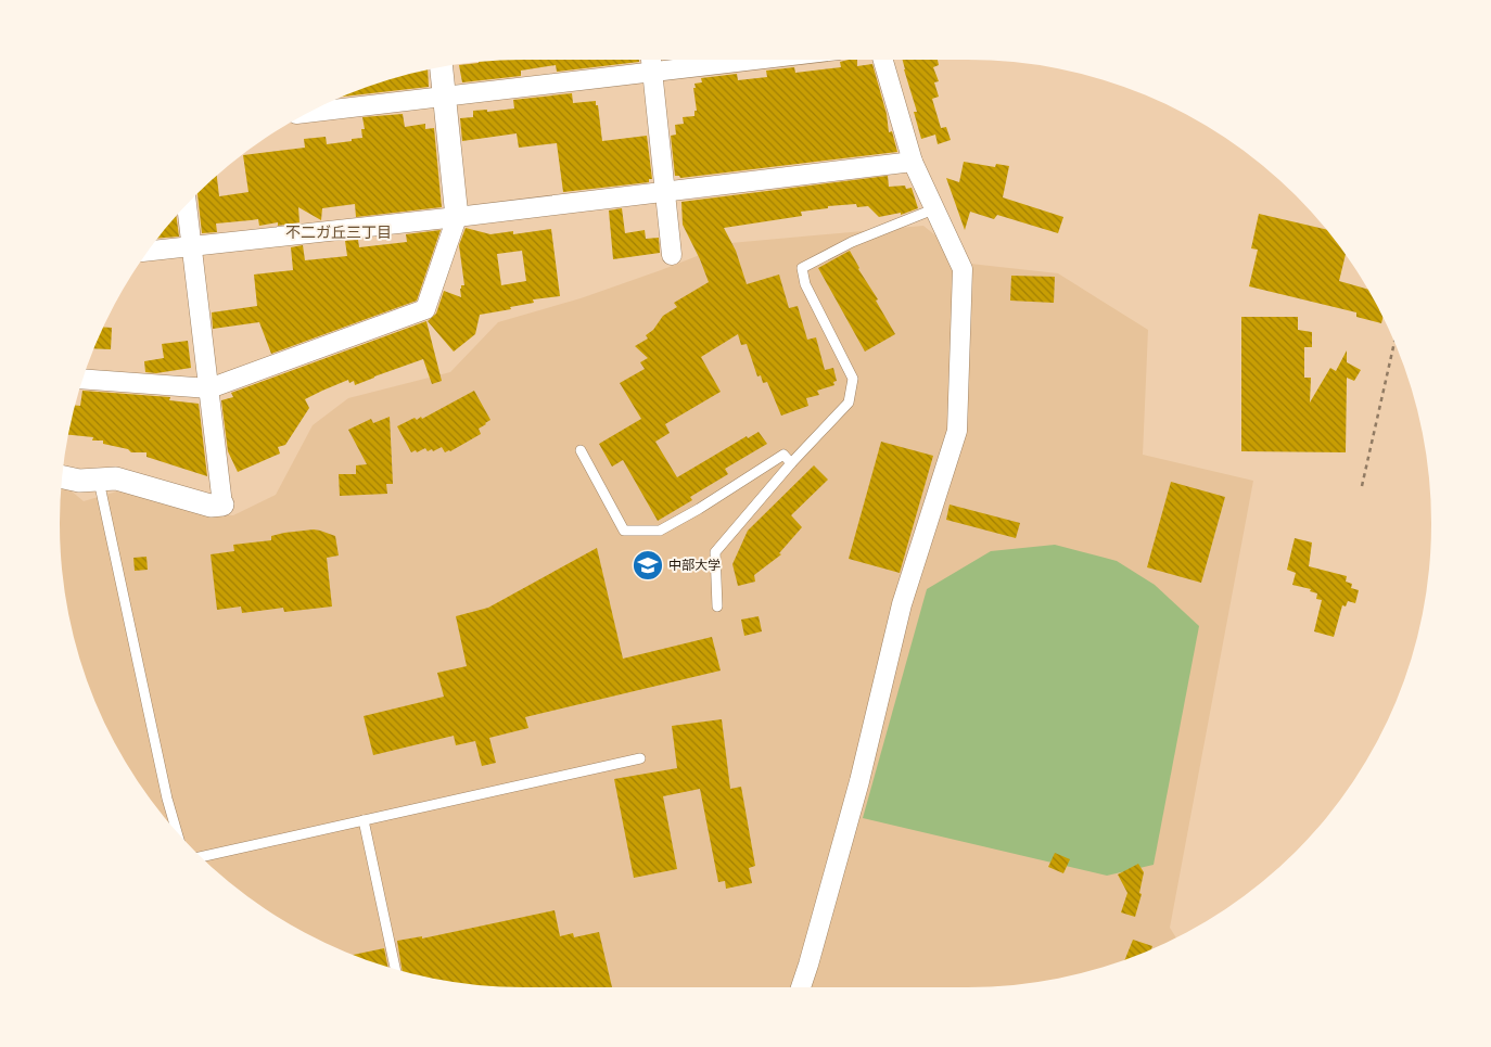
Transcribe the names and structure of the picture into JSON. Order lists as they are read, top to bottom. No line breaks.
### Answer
{"districts":["不二ガ丘三丁目"],"places":{"school or university":["中部大学"]}}
